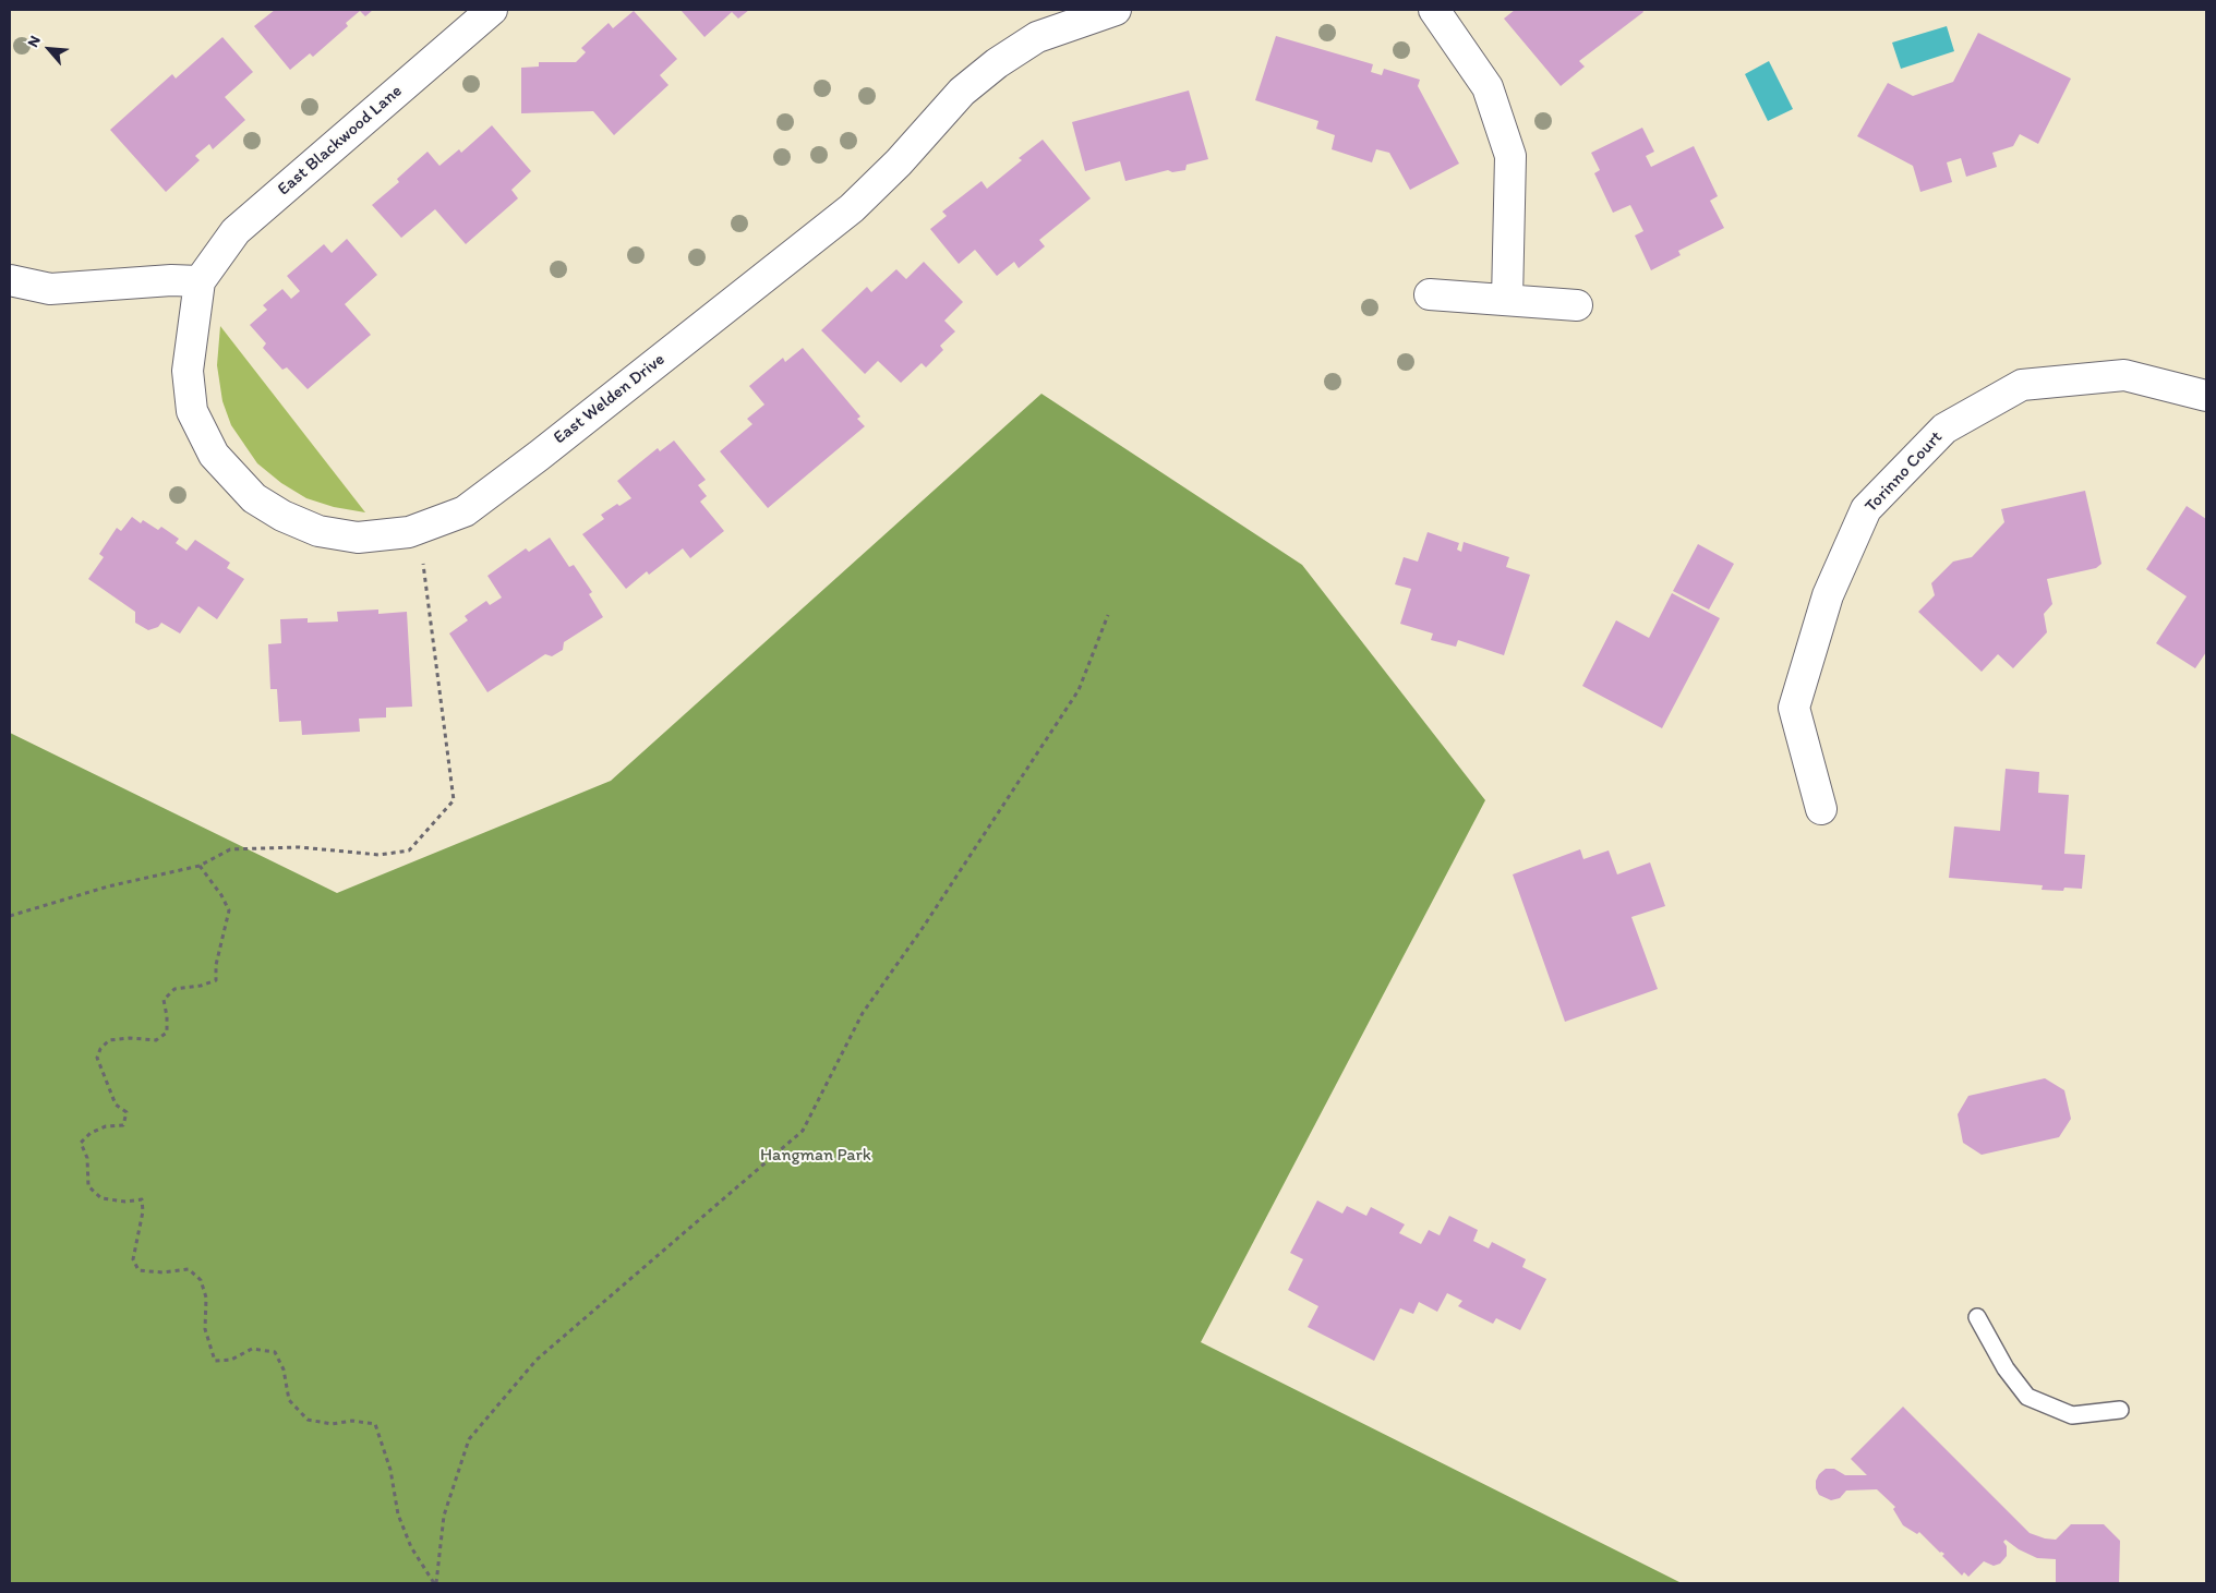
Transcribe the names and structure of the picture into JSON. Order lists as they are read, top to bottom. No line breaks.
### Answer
{"streets":{"street":["East Blackwood Lane","East Welden Drive","Torinno Court"]},"crossings":[["East Blackwood Lane","East Welden Drive"]],"parks":["Hangman Park"],"north":"top left"}
